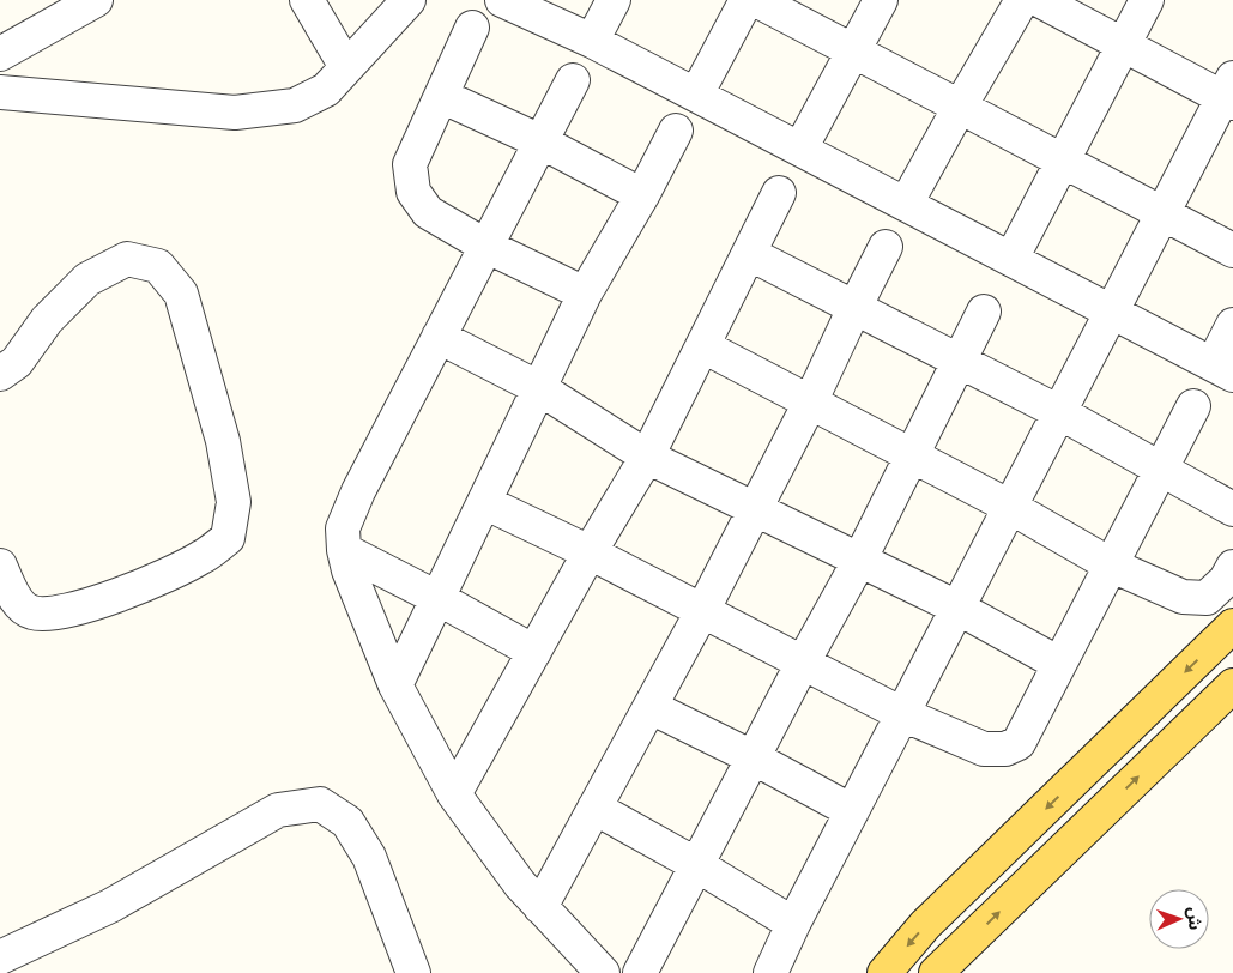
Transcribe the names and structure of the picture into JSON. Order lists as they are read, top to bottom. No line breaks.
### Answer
{"north":"right"}
